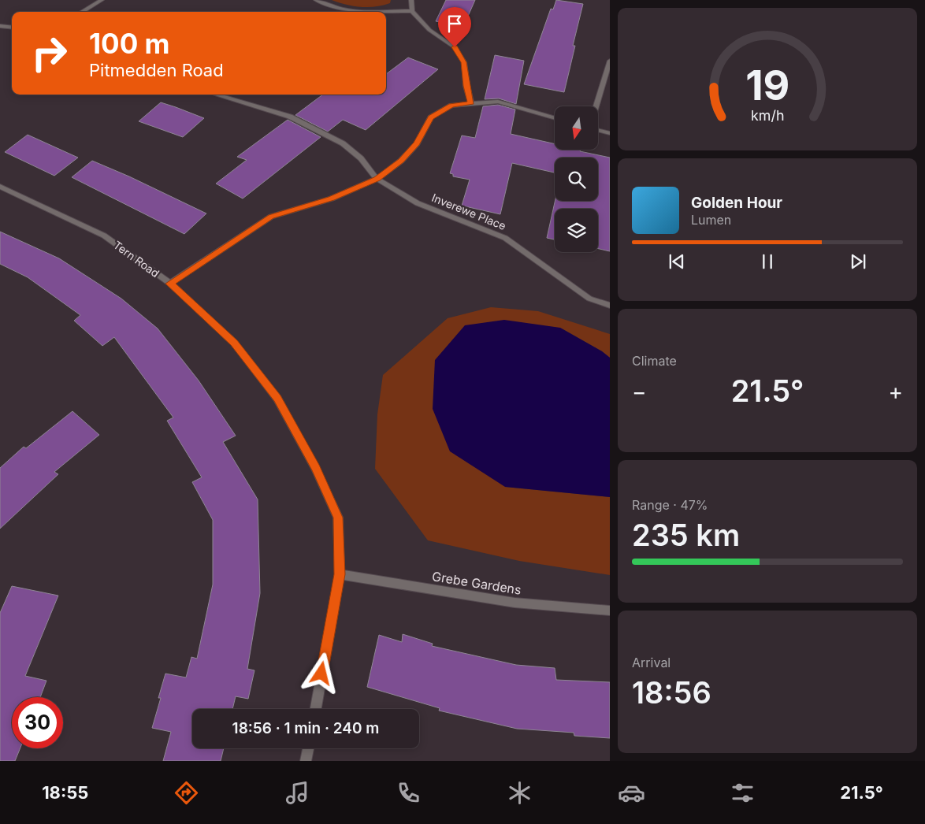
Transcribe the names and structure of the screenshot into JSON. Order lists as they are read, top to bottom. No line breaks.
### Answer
{"streets":{"street":["Inverewe Place","Tern Road","Grebe Gardens"]},"crossings":[["Tern Road","Grebe Gardens"]],"north":"bottom","page":{"turn":["100 m","Pitmedden Road"],"song":["Golden Hour","Lumen"],"tile":["Climate",["Range · 47%","235 km"],["Arrival","18:56"]],"heat":["−","21.5°","+"],"limit":"30","trip":"18:56 · 1 min · 240 m","tabs":["18:55","21.5°"],"gauge":["19","km/h"]}}
